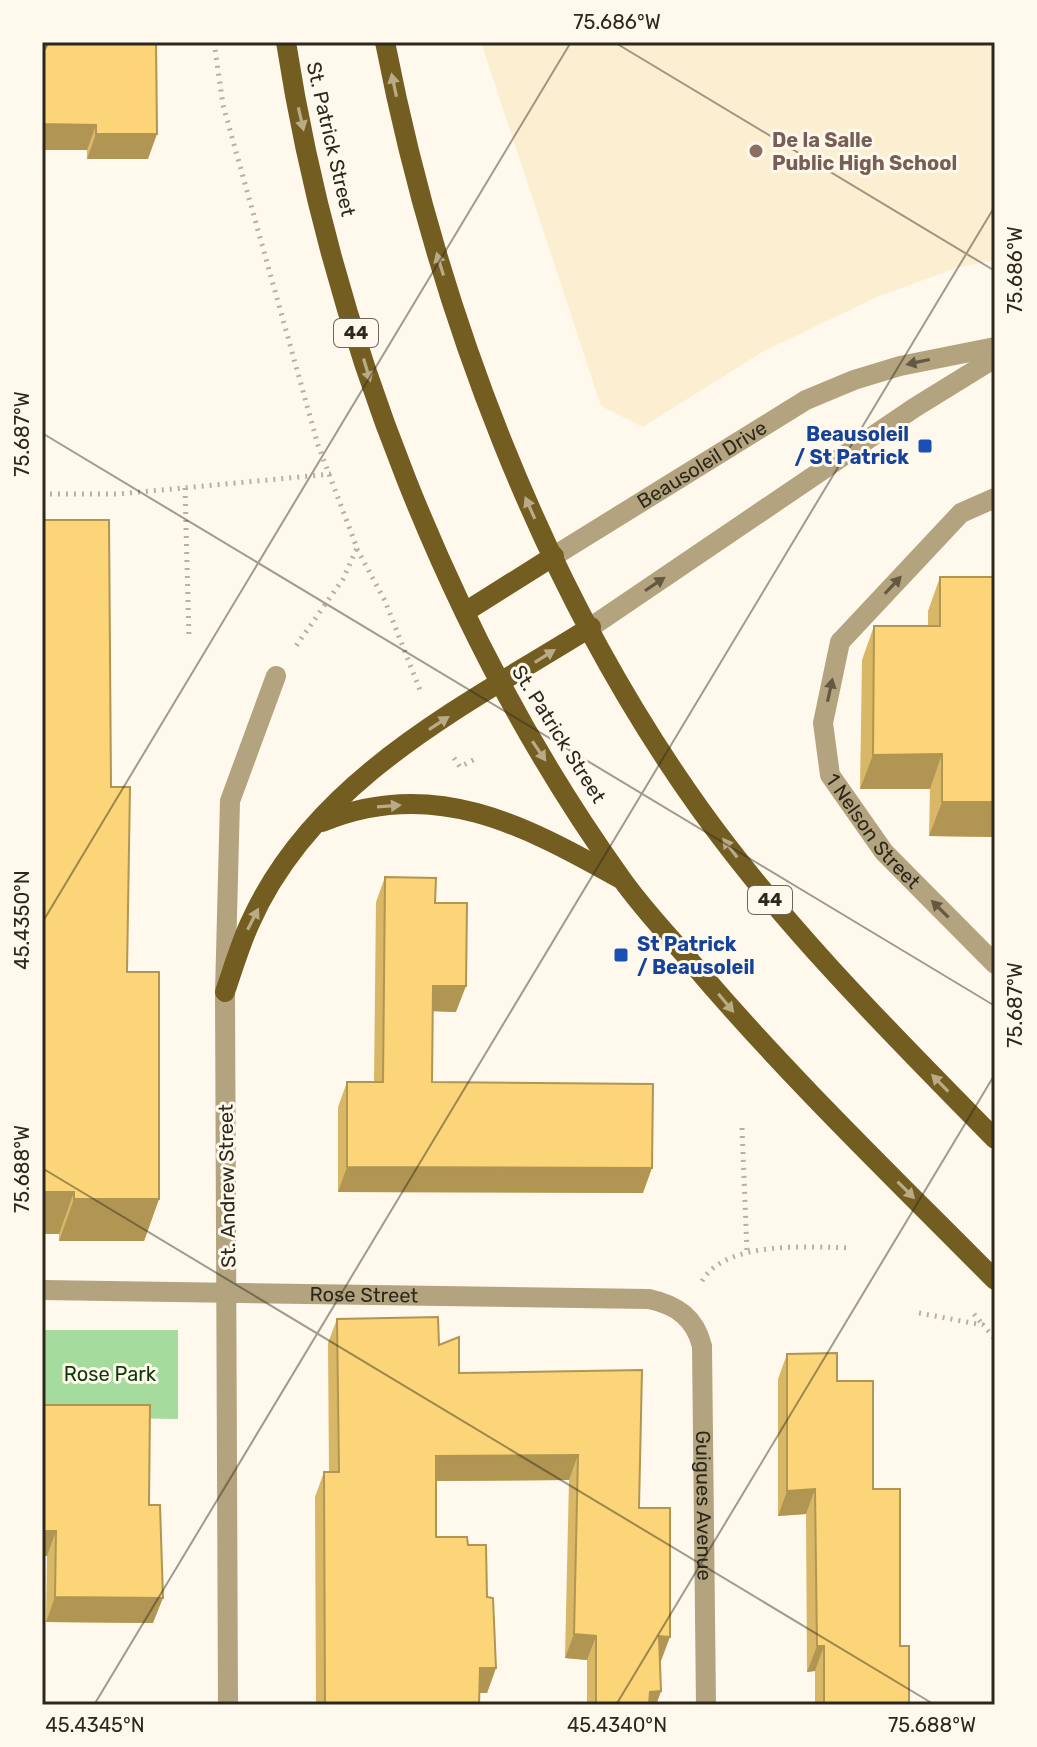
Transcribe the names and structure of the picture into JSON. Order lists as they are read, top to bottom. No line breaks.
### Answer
{"streets":{"main road":["St. Patrick Street","44"],"street":["Beausoleil Drive","1 Nelson Street","St. Andrew Street","Rose Street","Guigues Avenue"]},"crossings":[["44","Beausoleil Drive"],["St. Andrew Street","Rose Street"],["Rose Street","Guigues Avenue"]],"parks":["Rose Park"],"places":{"other":["De la Salle Public High School"],"transit":["Beausoleil / St Patrick","St Patrick / Beausoleil"]},"coordinates":["75.686°W","75.687°W","45.4350°N","75.688°W","45.4345°N","45.4340°N"]}
